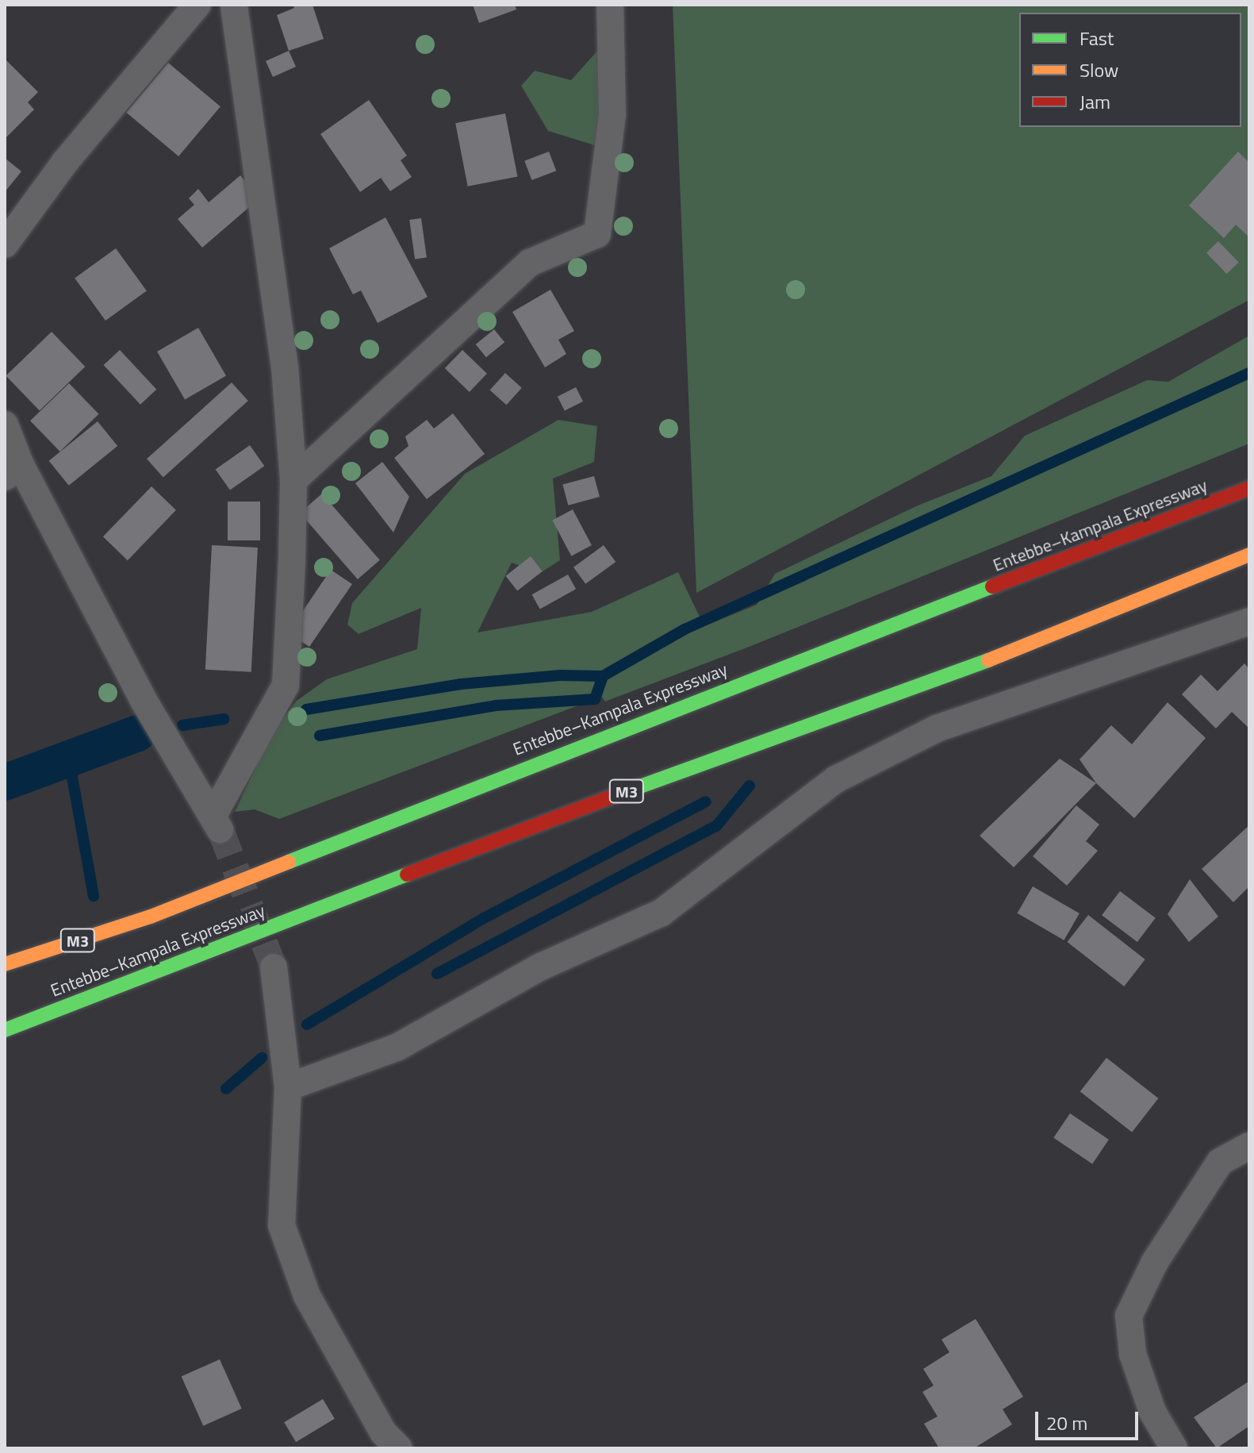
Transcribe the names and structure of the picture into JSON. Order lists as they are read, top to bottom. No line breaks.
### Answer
{"streets":{"highway":["Entebbe–Kampala Expressway","M3"]},"legend":["Fast","Slow","Jam"],"scale_bar":"20 m"}
